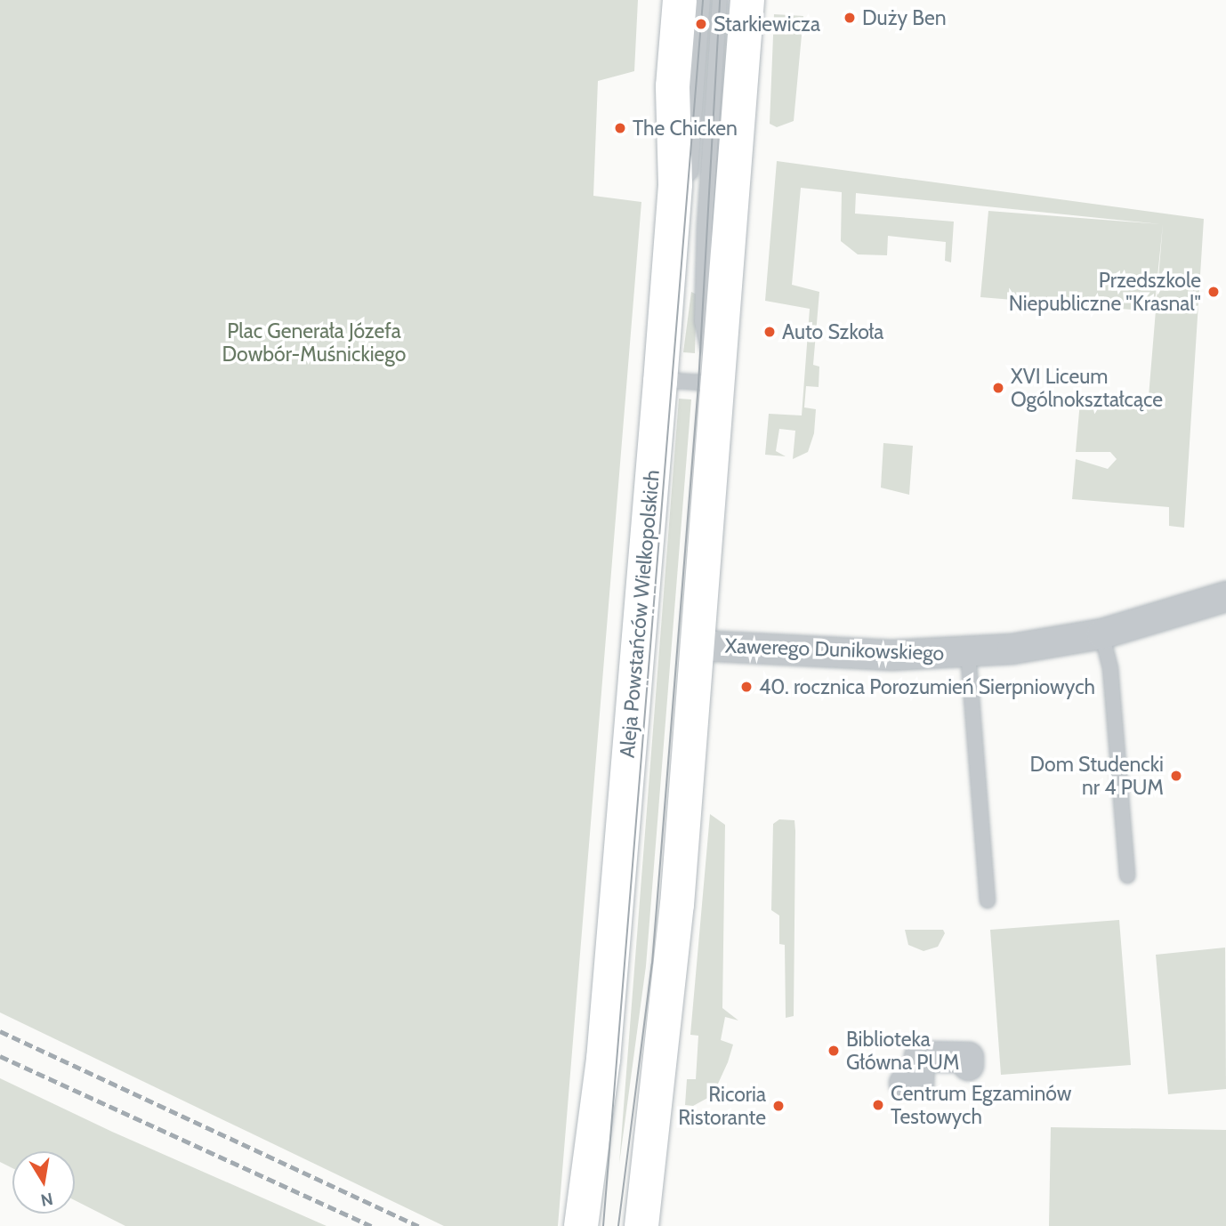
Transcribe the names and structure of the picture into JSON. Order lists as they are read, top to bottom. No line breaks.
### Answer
{"streets":{"street":["Aleja Powstańców Wielkopolskich","Xawerego Dunikowskiego"]},"parks":["Plac Generała Józefa Dowbór-Muśnickiego"],"places":["Duży Ben","Starkiewicza","The Chicken","Przedszkole Niepubliczne \"Krasnal\"","Auto Szkoła","XVI Liceum Ogólnokształcące","40. rocznica Porozumień Sierpniowych","Dom Studencki nr 4 PUM","Biblioteka Główna PUM","Centrum Egzaminów Testowych","Ricoria Ristorante"],"north":"bottom"}
